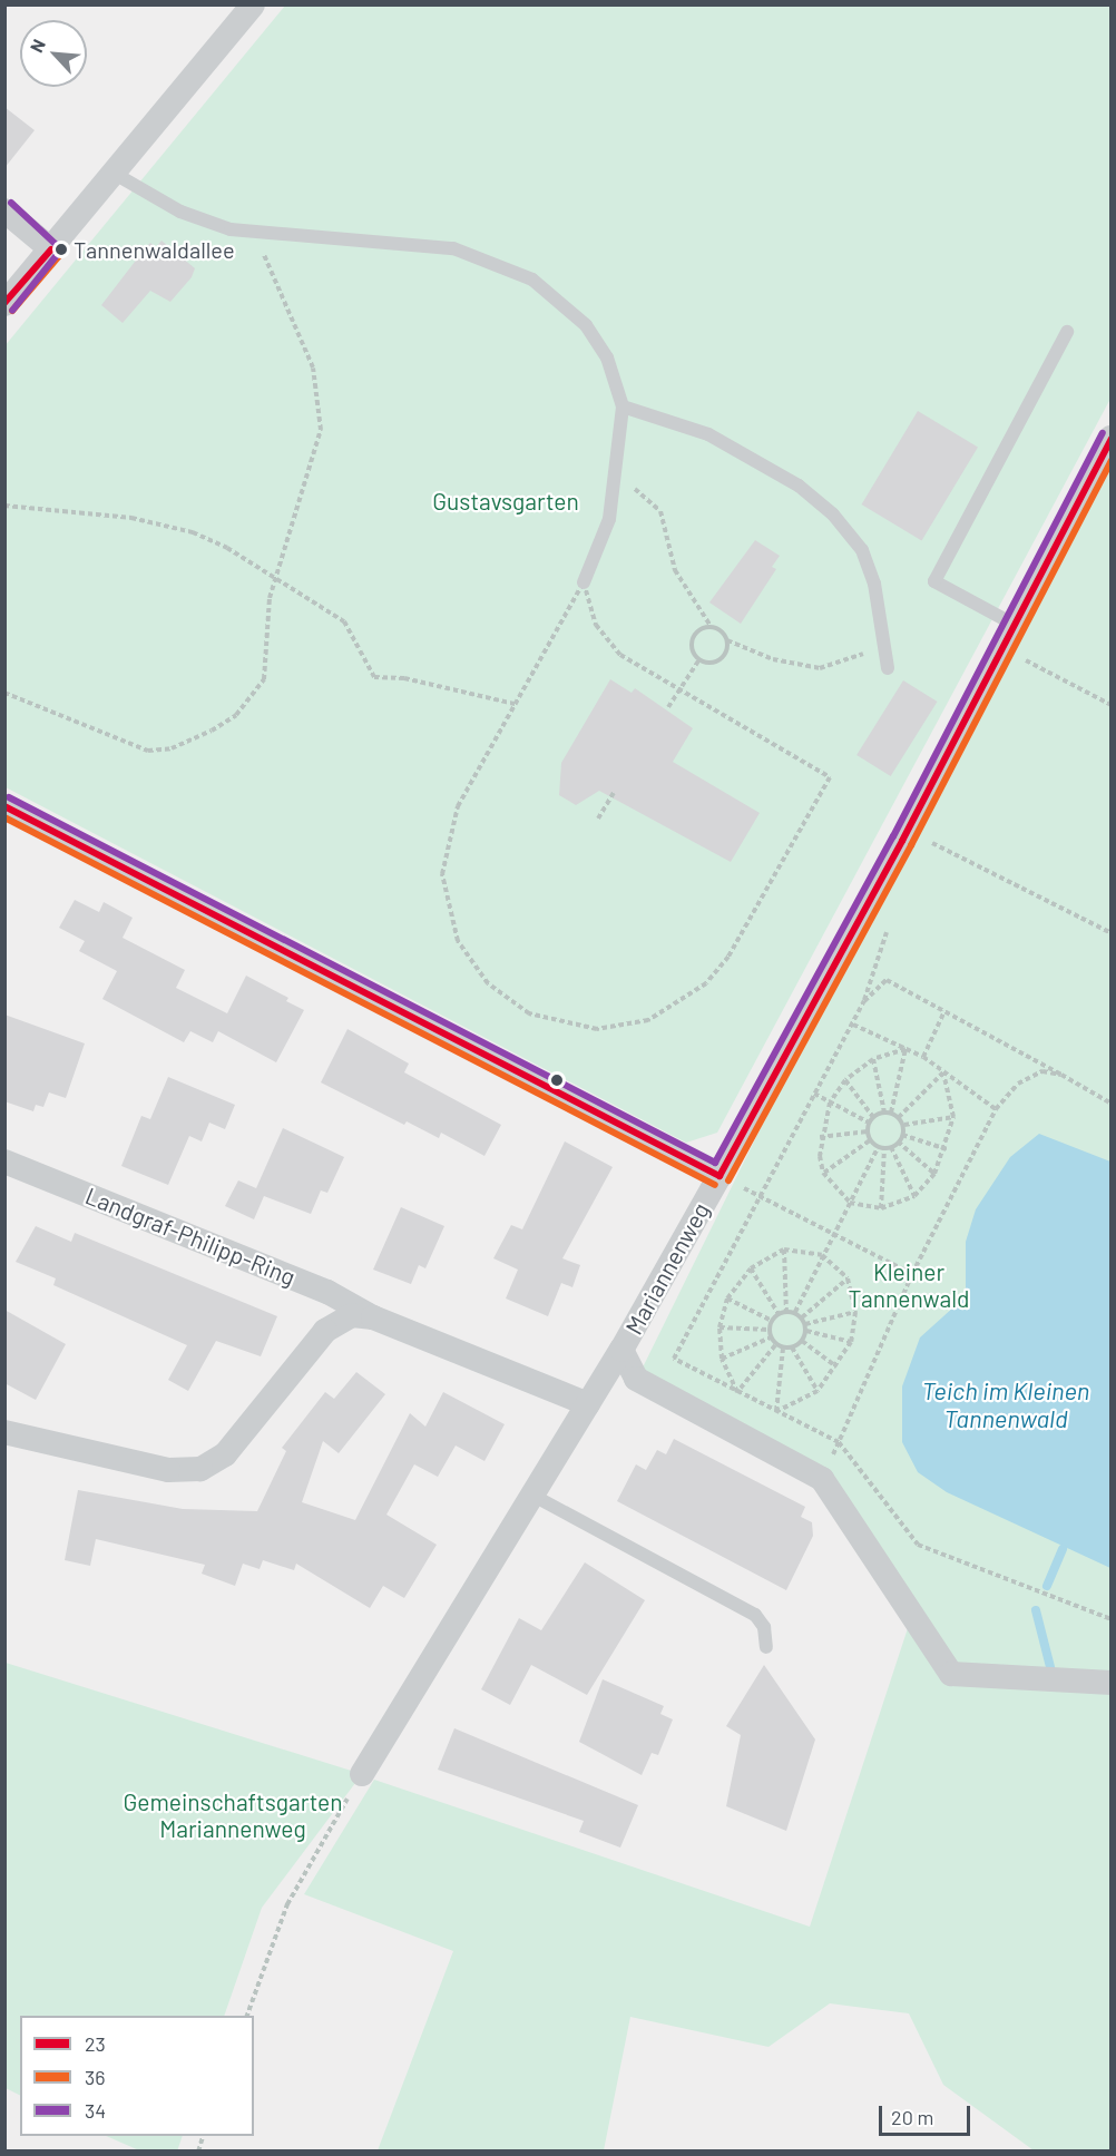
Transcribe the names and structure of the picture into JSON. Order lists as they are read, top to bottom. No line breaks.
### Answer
{"streets":{"street":["Landgraf-Philipp-Ring","Mariannenweg"]},"crossings":[["Landgraf-Philipp-Ring","Mariannenweg"]],"water":["Teich im Kleinen Tannenwald"],"parks":["Gustavsgarten","Kleiner Tannenwald","Gemeinschaftsgarten Mariannenweg"],"places":["Tannenwaldallee"],"lines":["transit line 34","transit line 23","transit line 36"],"legend":["23","36","34"],"scale_bar":"20 m","north":"top left"}
